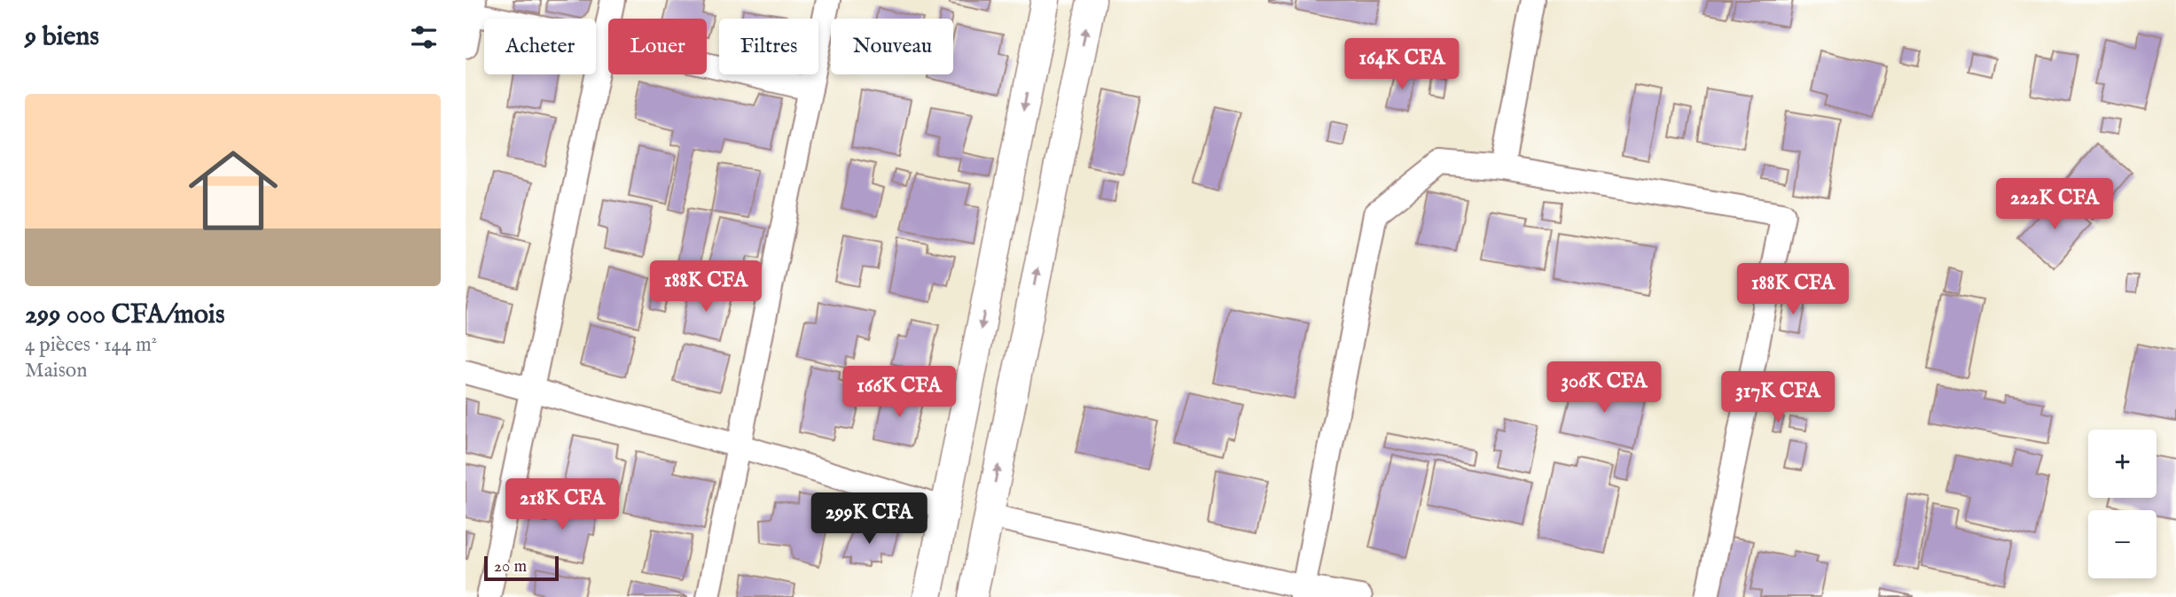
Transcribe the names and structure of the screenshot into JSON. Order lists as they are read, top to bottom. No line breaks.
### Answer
{"scale_bar":"20 m","page":{"heading":"9 biens","chip":["Acheter","Louer","Filtres","Nouveau"],"price":["164K CFA","222K CFA","188K CFA","188K CFA","306K CFA","166K CFA","317K CFA","218K CFA","299K CFA"],"list":[{"name":"299 000 CFA/mois","note":"4 pièces · 144 m² · Maison"}],"map_buttons":["+","−"],"scale":"20 m"}}
